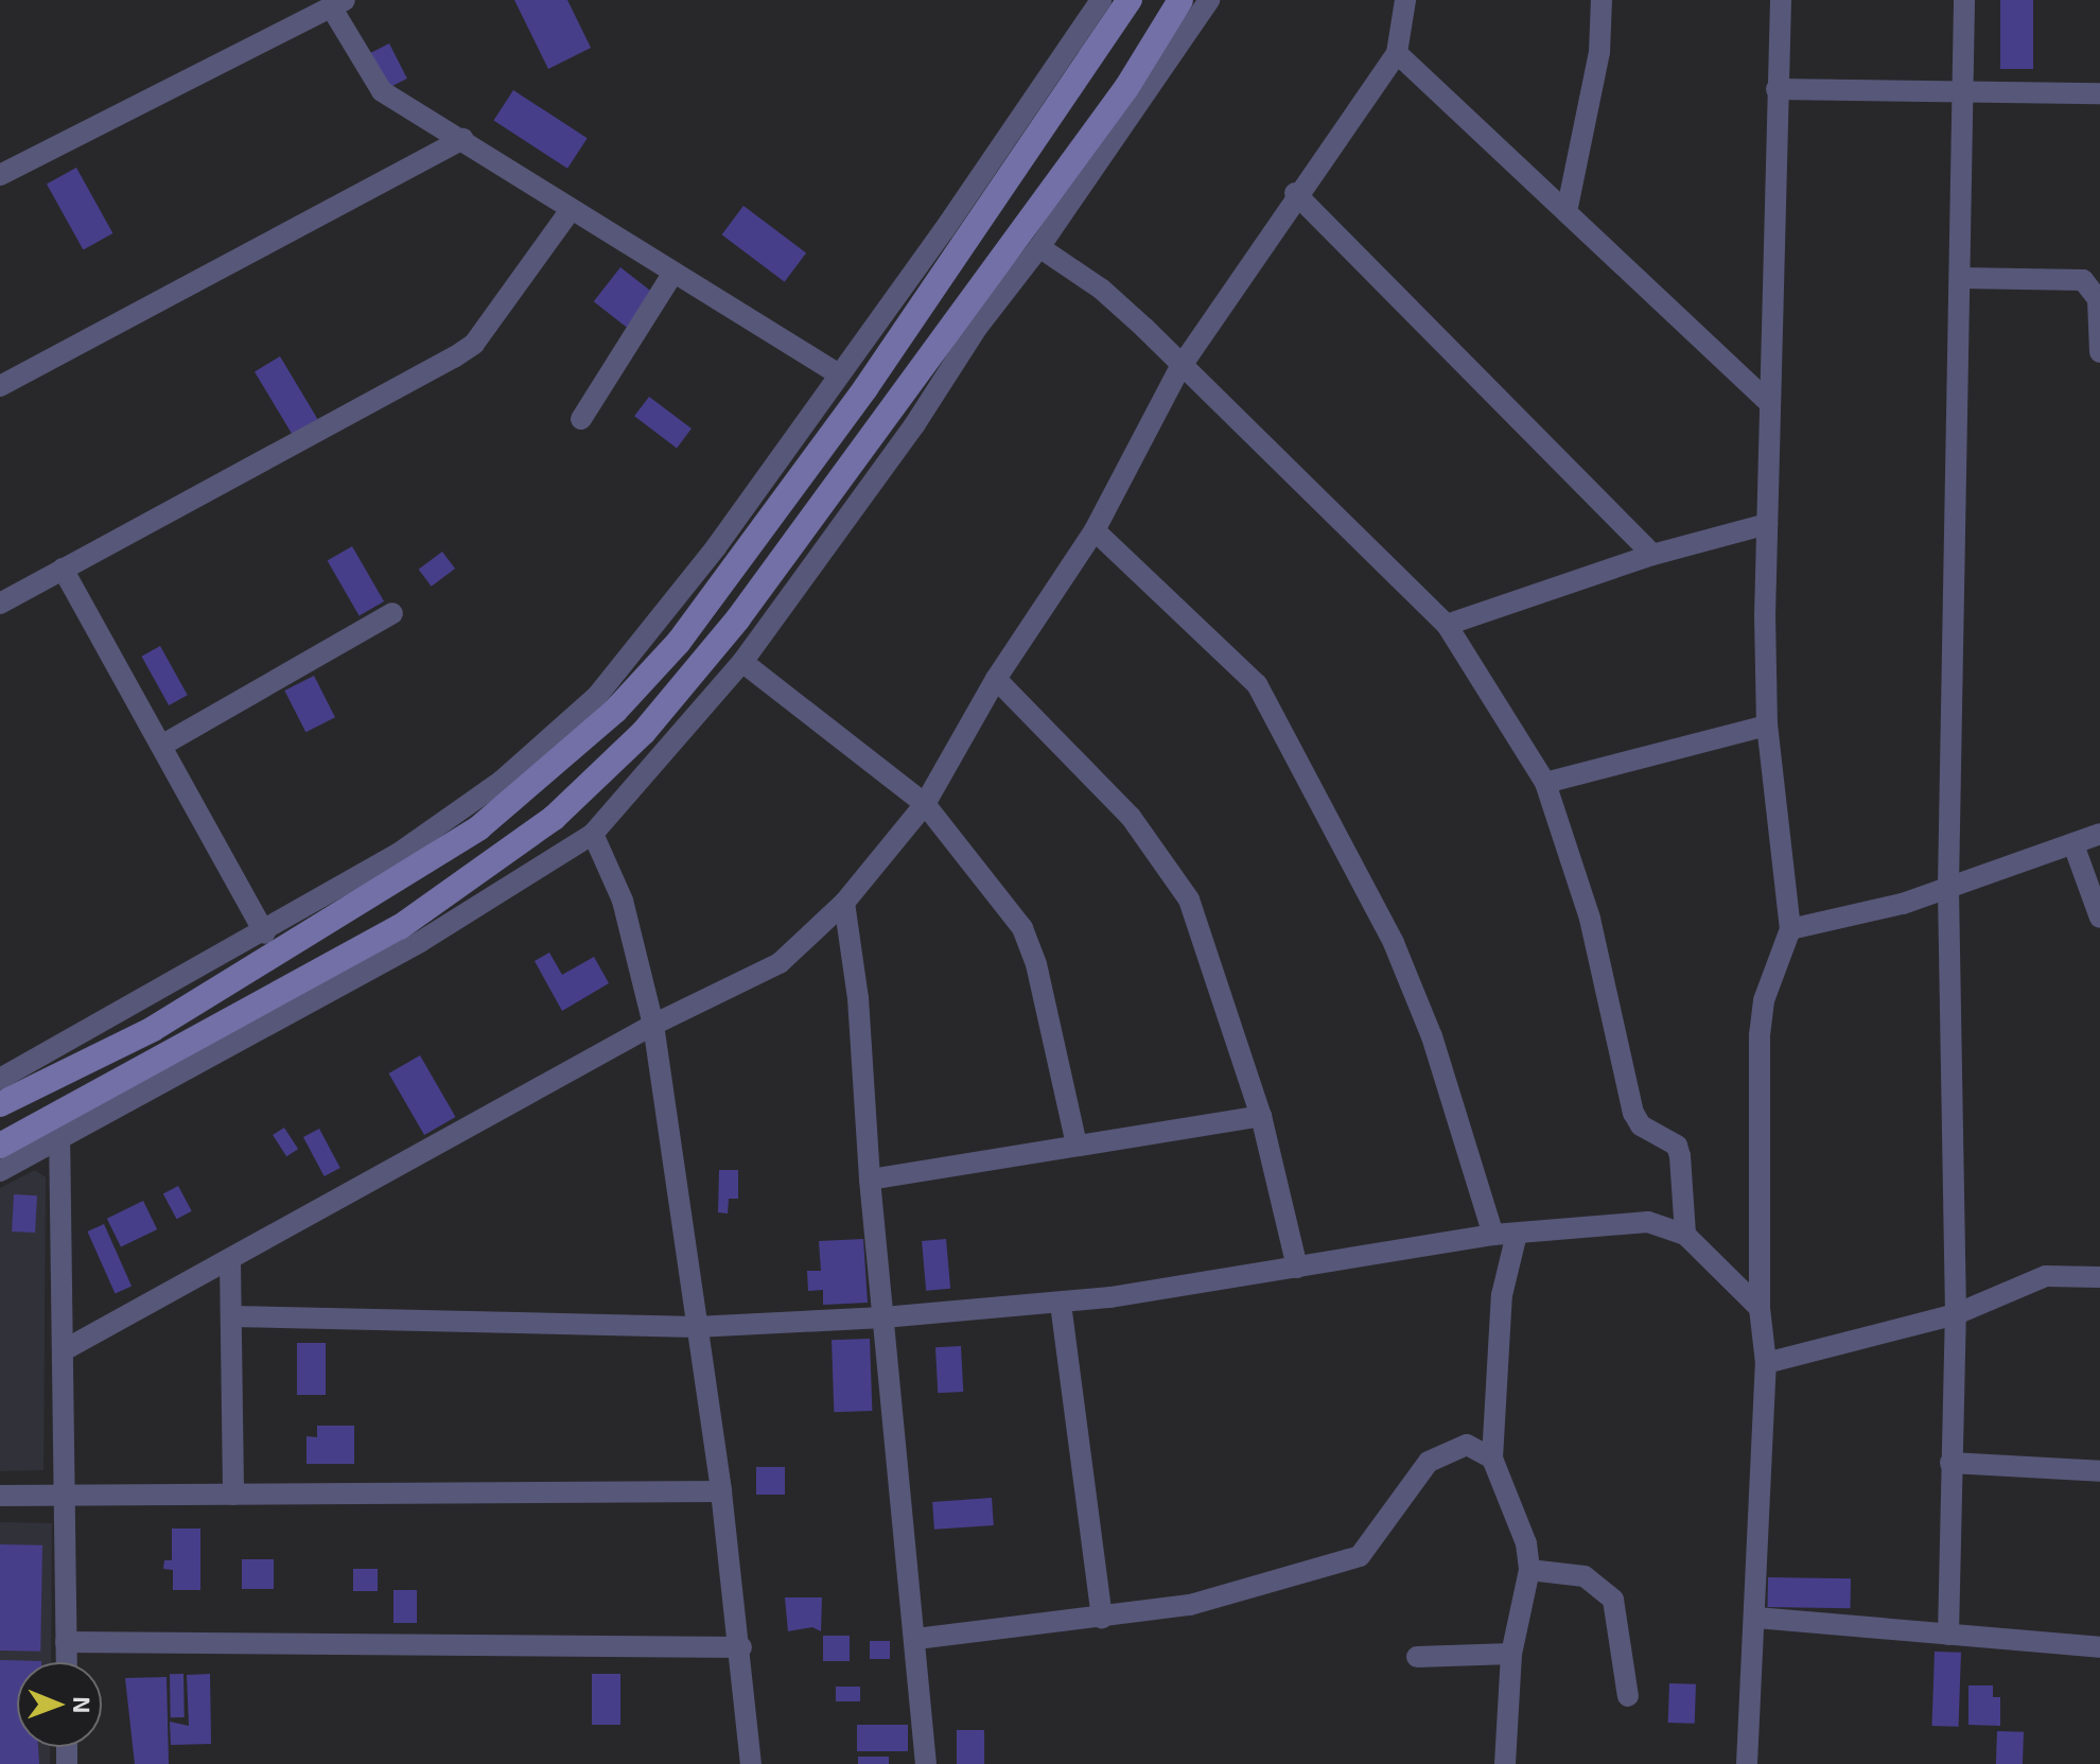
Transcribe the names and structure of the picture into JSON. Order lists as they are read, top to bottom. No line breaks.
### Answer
{"north":"right"}
